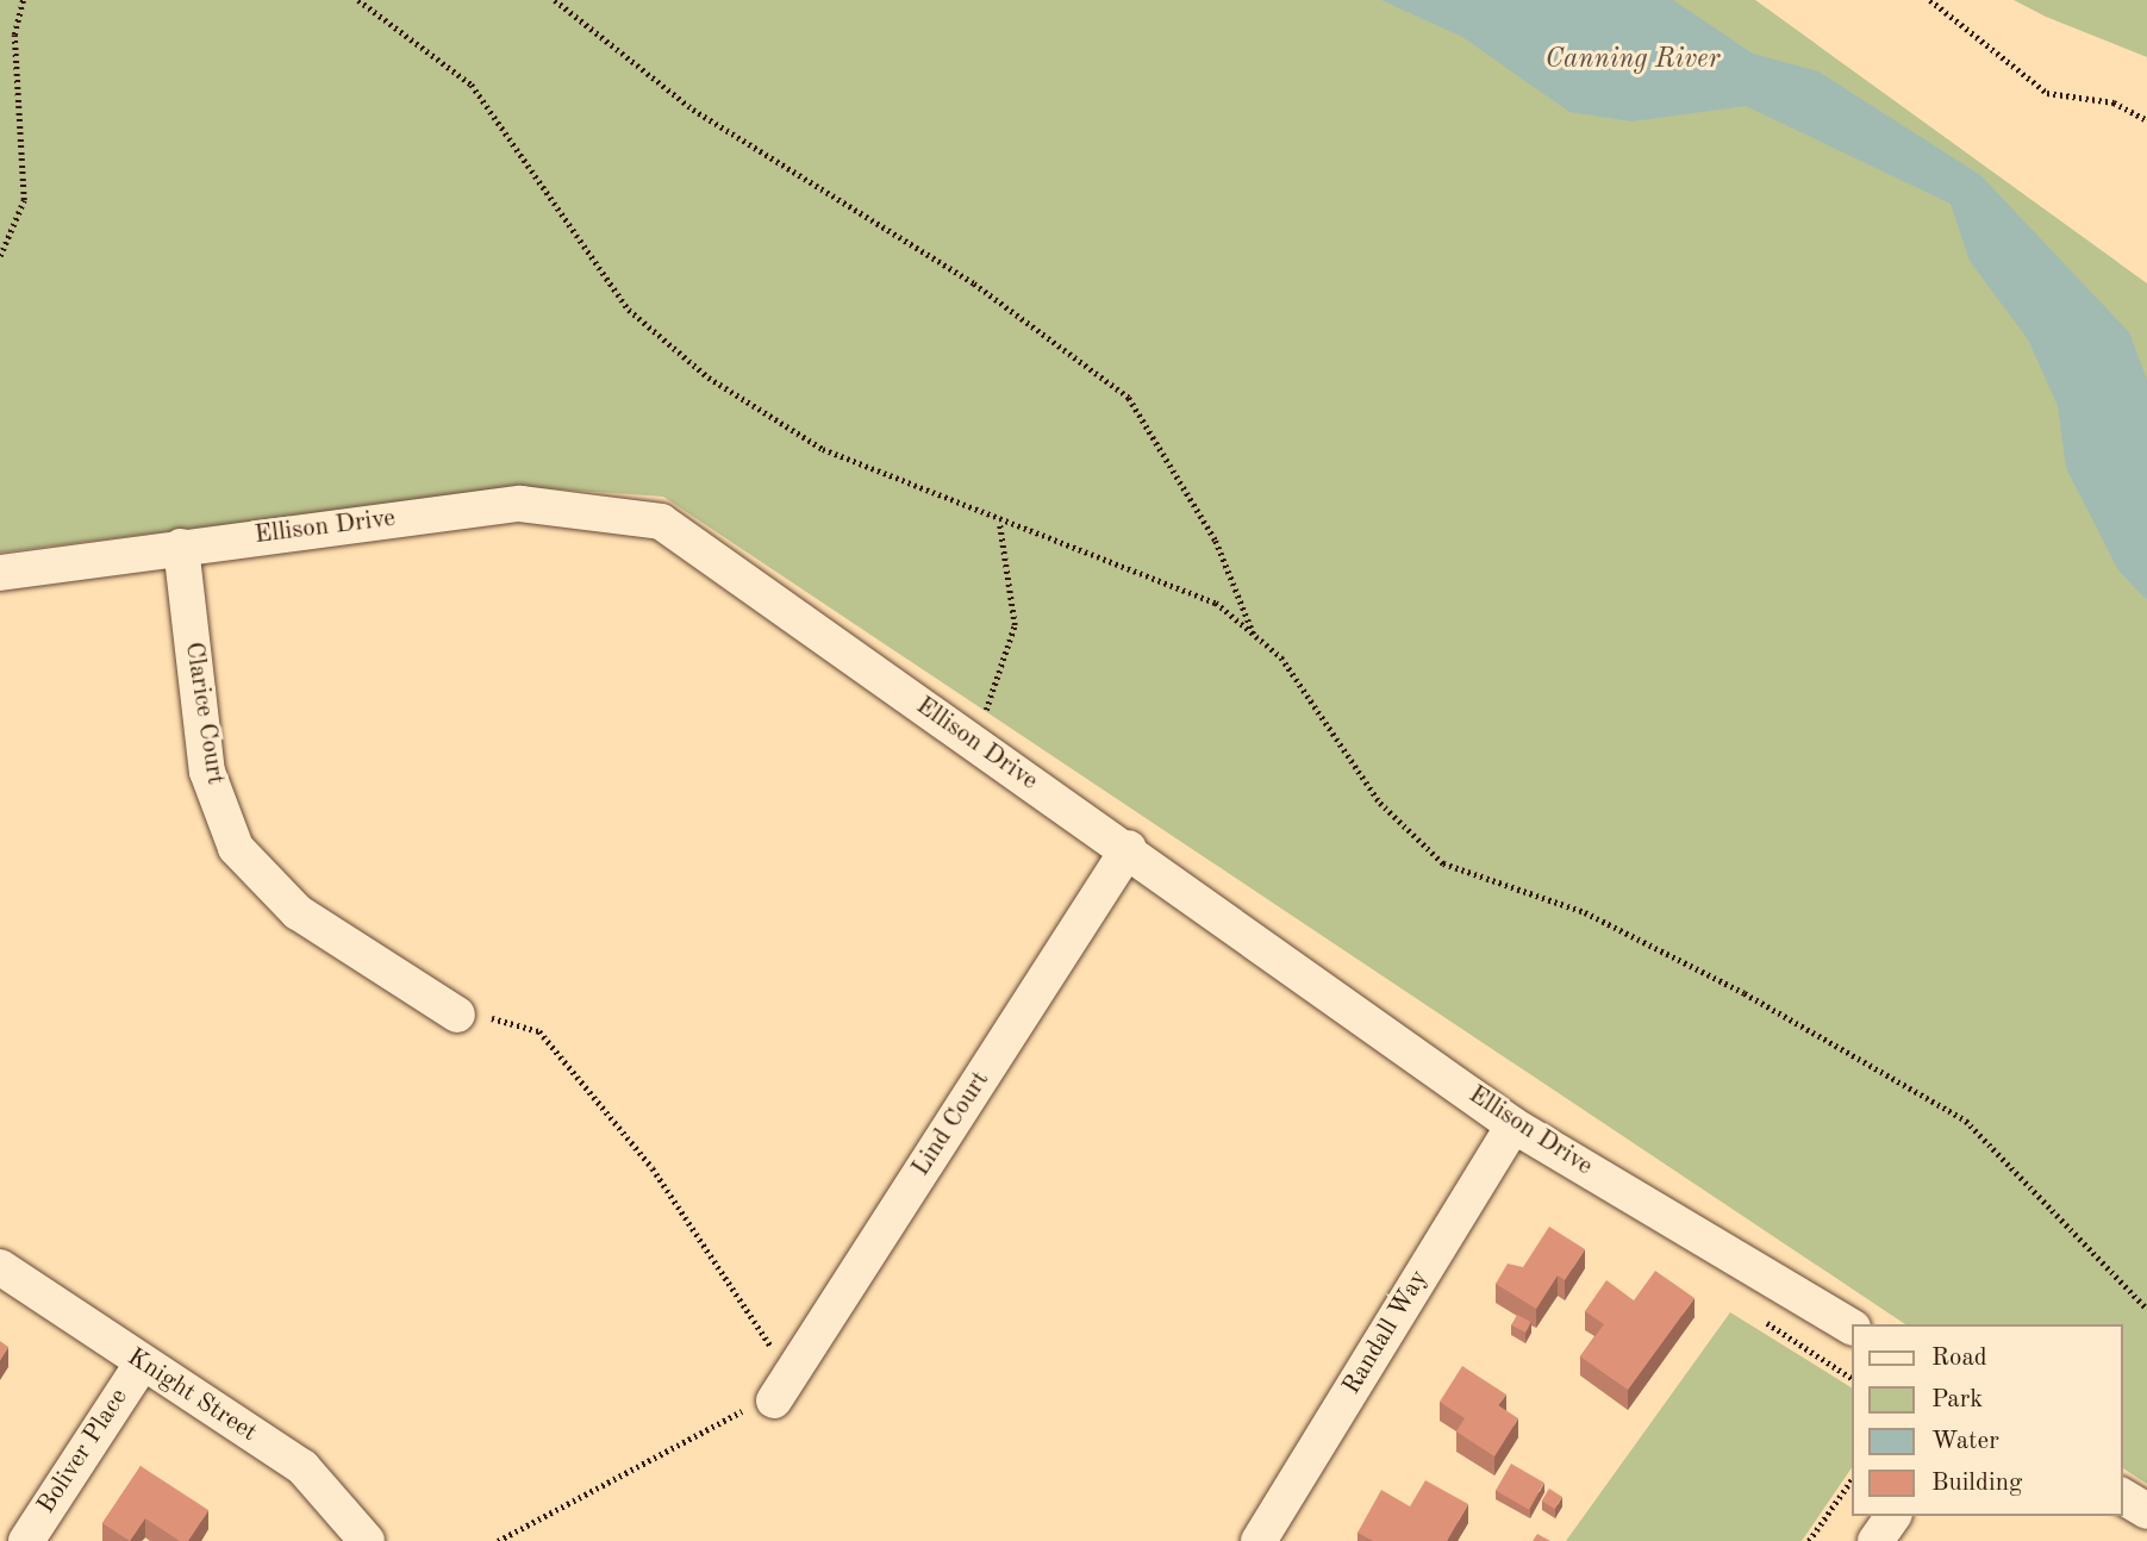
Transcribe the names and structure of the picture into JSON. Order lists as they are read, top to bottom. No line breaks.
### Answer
{"streets":{"street":["Ellison Drive","Clarice Court","Lind Court","Randall Way","Knight Street","Boliver Place"]},"crossings":[["Ellison Drive","Clarice Court"],["Ellison Drive","Lind Court"],["Ellison Drive","Randall Way"],["Knight Street","Boliver Place"]],"water":["Canning River"],"legend":["Road","Park","Water","Building"]}
